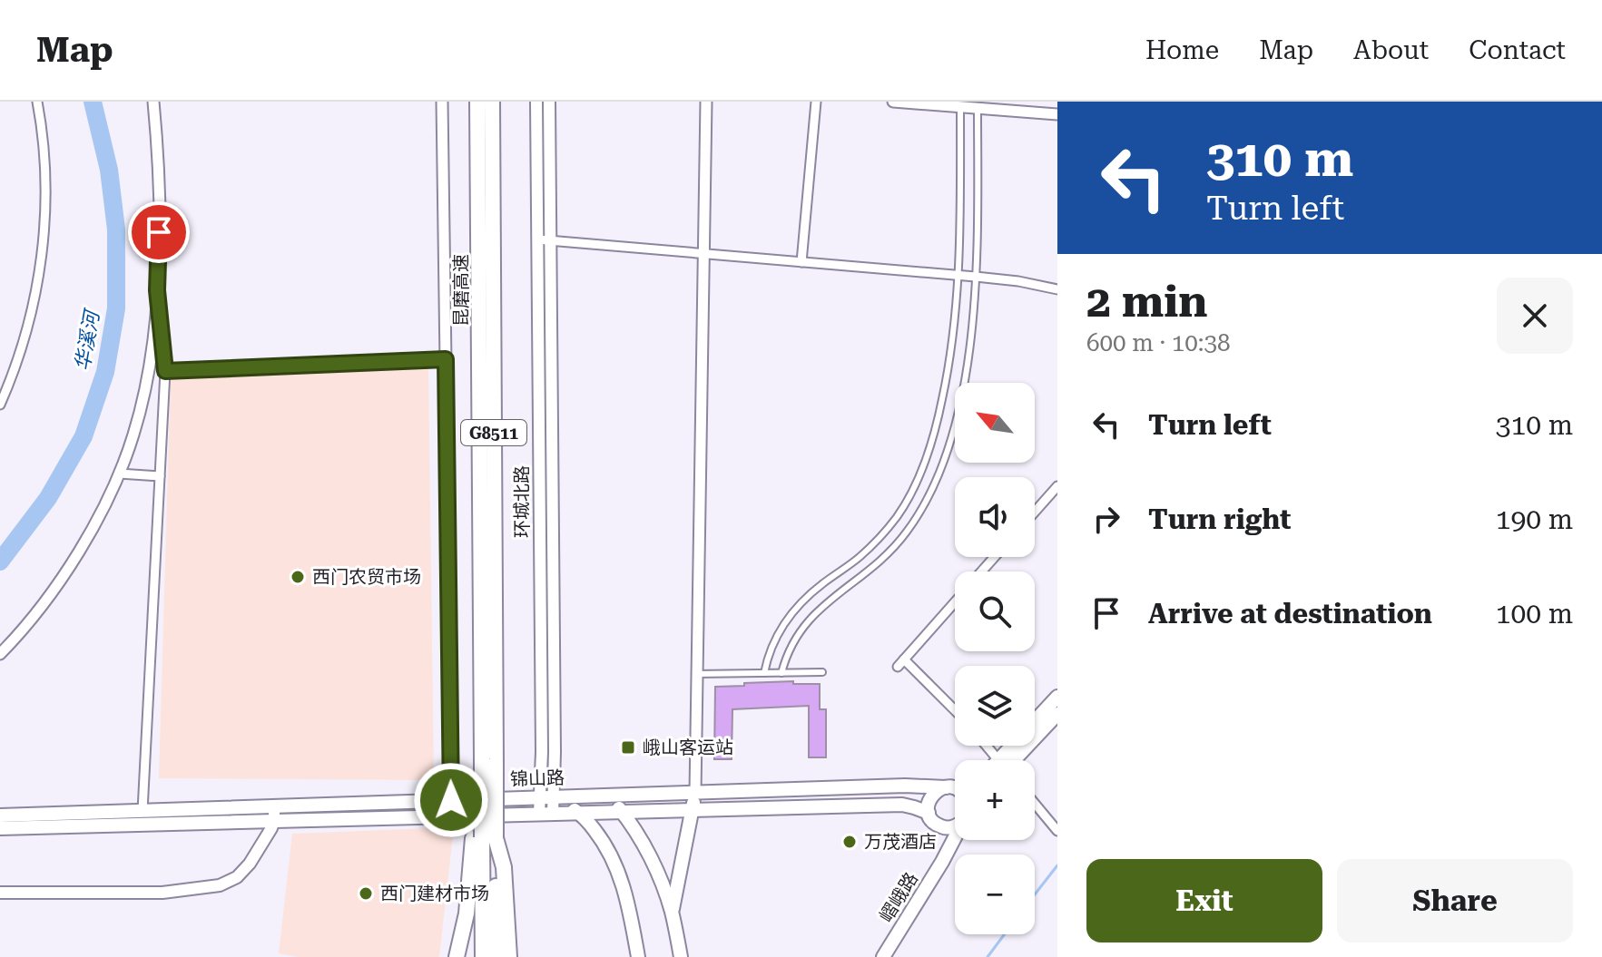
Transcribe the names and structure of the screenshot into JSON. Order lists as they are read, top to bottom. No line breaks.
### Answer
{"streets":{"highway":["昆磨高速","G8511","锦山路","嶍峨路"],"main road":["环城北路"]},"crossings":[["环城北路","锦山路"]],"water":["华溪河"],"places":{"other":["西门农贸市场","万茂酒店","西门建材市场"],"transit":["峨山客运站"]},"north":"top left","page":{"header":"Map","nav":["Home","Map","About","Contact"],"turn":["310 m","Turn left"],"heading":["2 min","600 m · 10:38"],"list":[{"name":"Turn left","value":"310 m"},{"name":"Turn right","value":"190 m"},{"name":"Arrive at destination","value":"100 m"}],"map_buttons":["+","−"],"buttons":["Exit","Share"]}}
